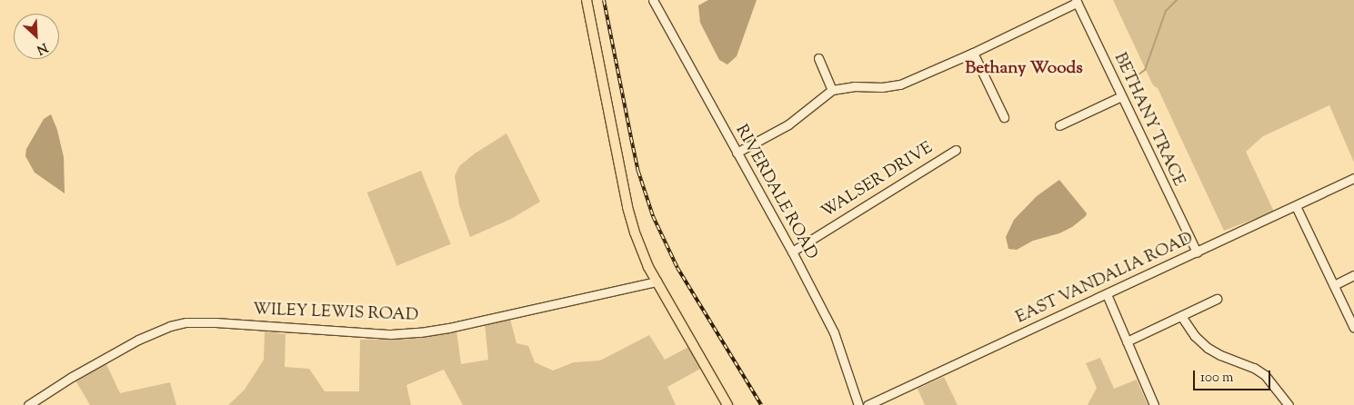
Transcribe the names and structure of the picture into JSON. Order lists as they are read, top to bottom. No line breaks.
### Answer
{"streets":{"street":["BETHANY TRACE","WALSER DRIVE","RIVERDALE ROAD","EAST VANDALIA ROAD","WILEY LEWIS ROAD"]},"crossings":[["BETHANY TRACE","EAST VANDALIA ROAD"],["WALSER DRIVE","RIVERDALE ROAD"]],"districts":["Bethany Woods"],"scale_bar":"100 m","north":"bottom right"}
